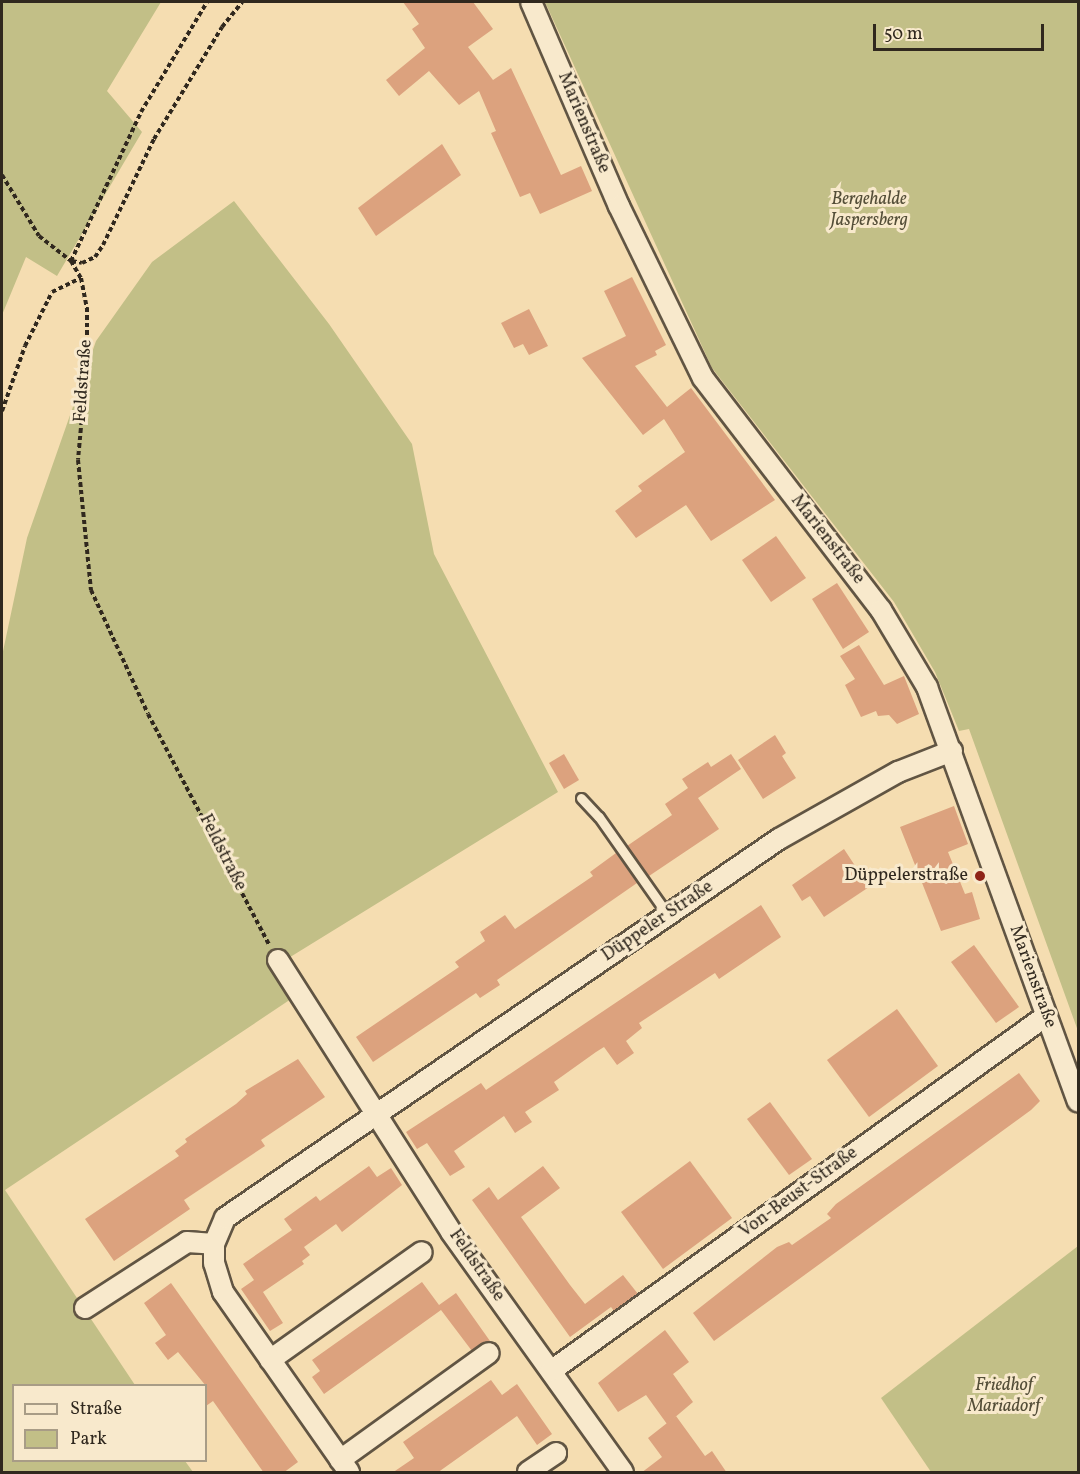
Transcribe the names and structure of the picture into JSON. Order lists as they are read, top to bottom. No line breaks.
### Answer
{"streets":{"street":["Marienstraße","Feldstraße","Düppeler Straße","Von-Beust-Straße"]},"crossings":[["Marienstraße","Düppeler Straße"],["Marienstraße","Von-Beust-Straße"],["Feldstraße","Düppeler Straße"],["Feldstraße","Von-Beust-Straße"]],"parks":["Bergehalde Jaspersberg","Friedhof Mariadorf"],"places":["Düppelerstraße"],"legend":["Straße","Park"],"scale_bar":"50 m"}
